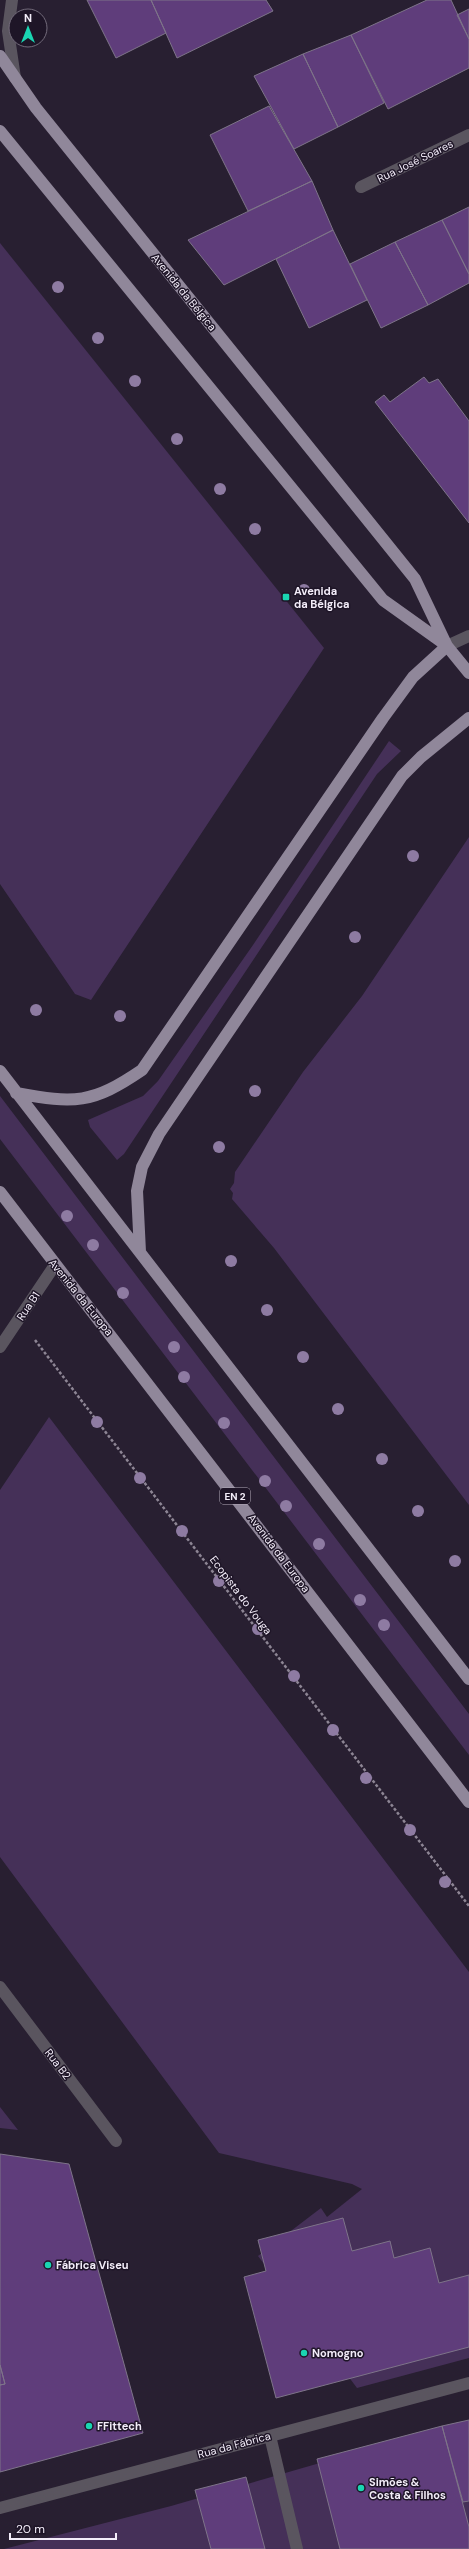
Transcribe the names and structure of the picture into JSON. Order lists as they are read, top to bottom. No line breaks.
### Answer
{"streets":{"main road":["Avenida da Bélgica","Avenida da Europa","EN 2"],"street":["Rua José Soares","Rua B1","Rua B2","Rua da Fábrica"],"path":["Ecopista do Vouga"]},"crossings":[["Avenida da Europa","Rua B1"],["Rua B1","Ecopista do Vouga"]],"places":{"transit":["Avenida da Bélgica"],"other":["Fábrica Viseu","Nomogno","FFittech","Simões & Costa & Filhos"]},"scale_bar":"20 m","north":"top"}
